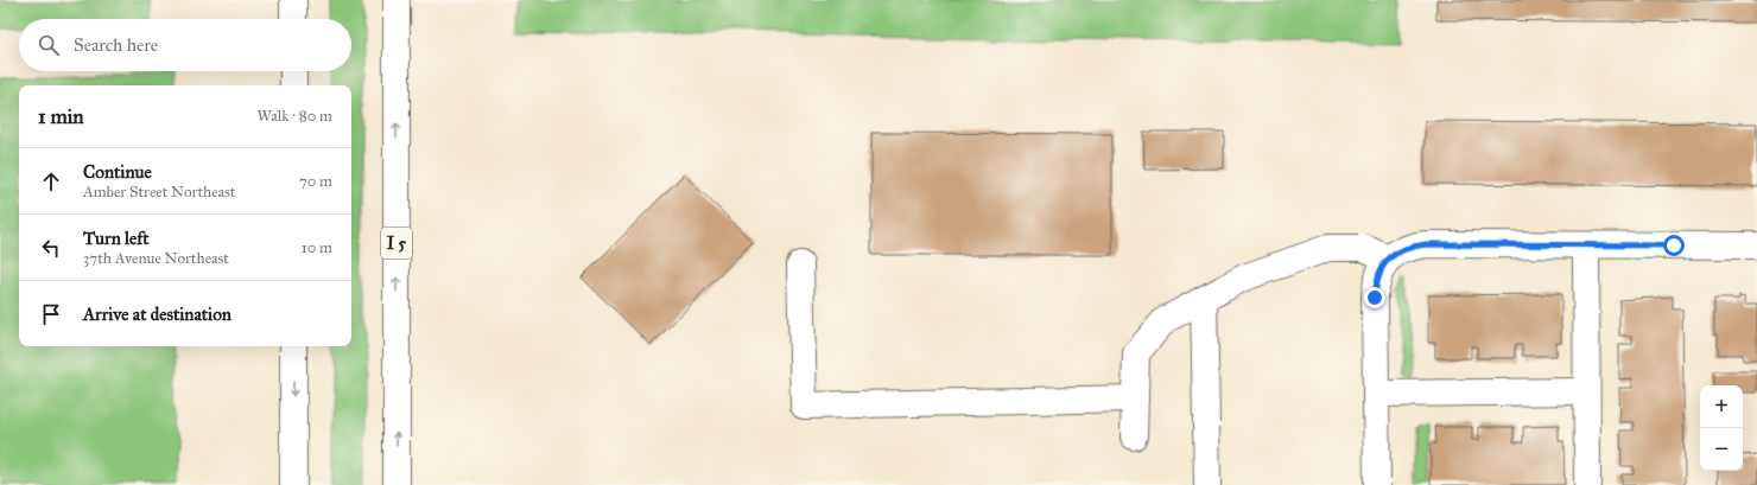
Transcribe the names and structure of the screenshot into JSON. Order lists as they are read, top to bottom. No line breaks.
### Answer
{"streets":{"main road":["I 5"]},"page":{"search":"Search here","heading":["1 min","Walk · 80 m"],"list":[["Continue","Amber Street Northeast","70 m"],["Turn left","37th Avenue Northeast","10 m"],"Arrive at destination"],"map_buttons":["+","−"]}}
